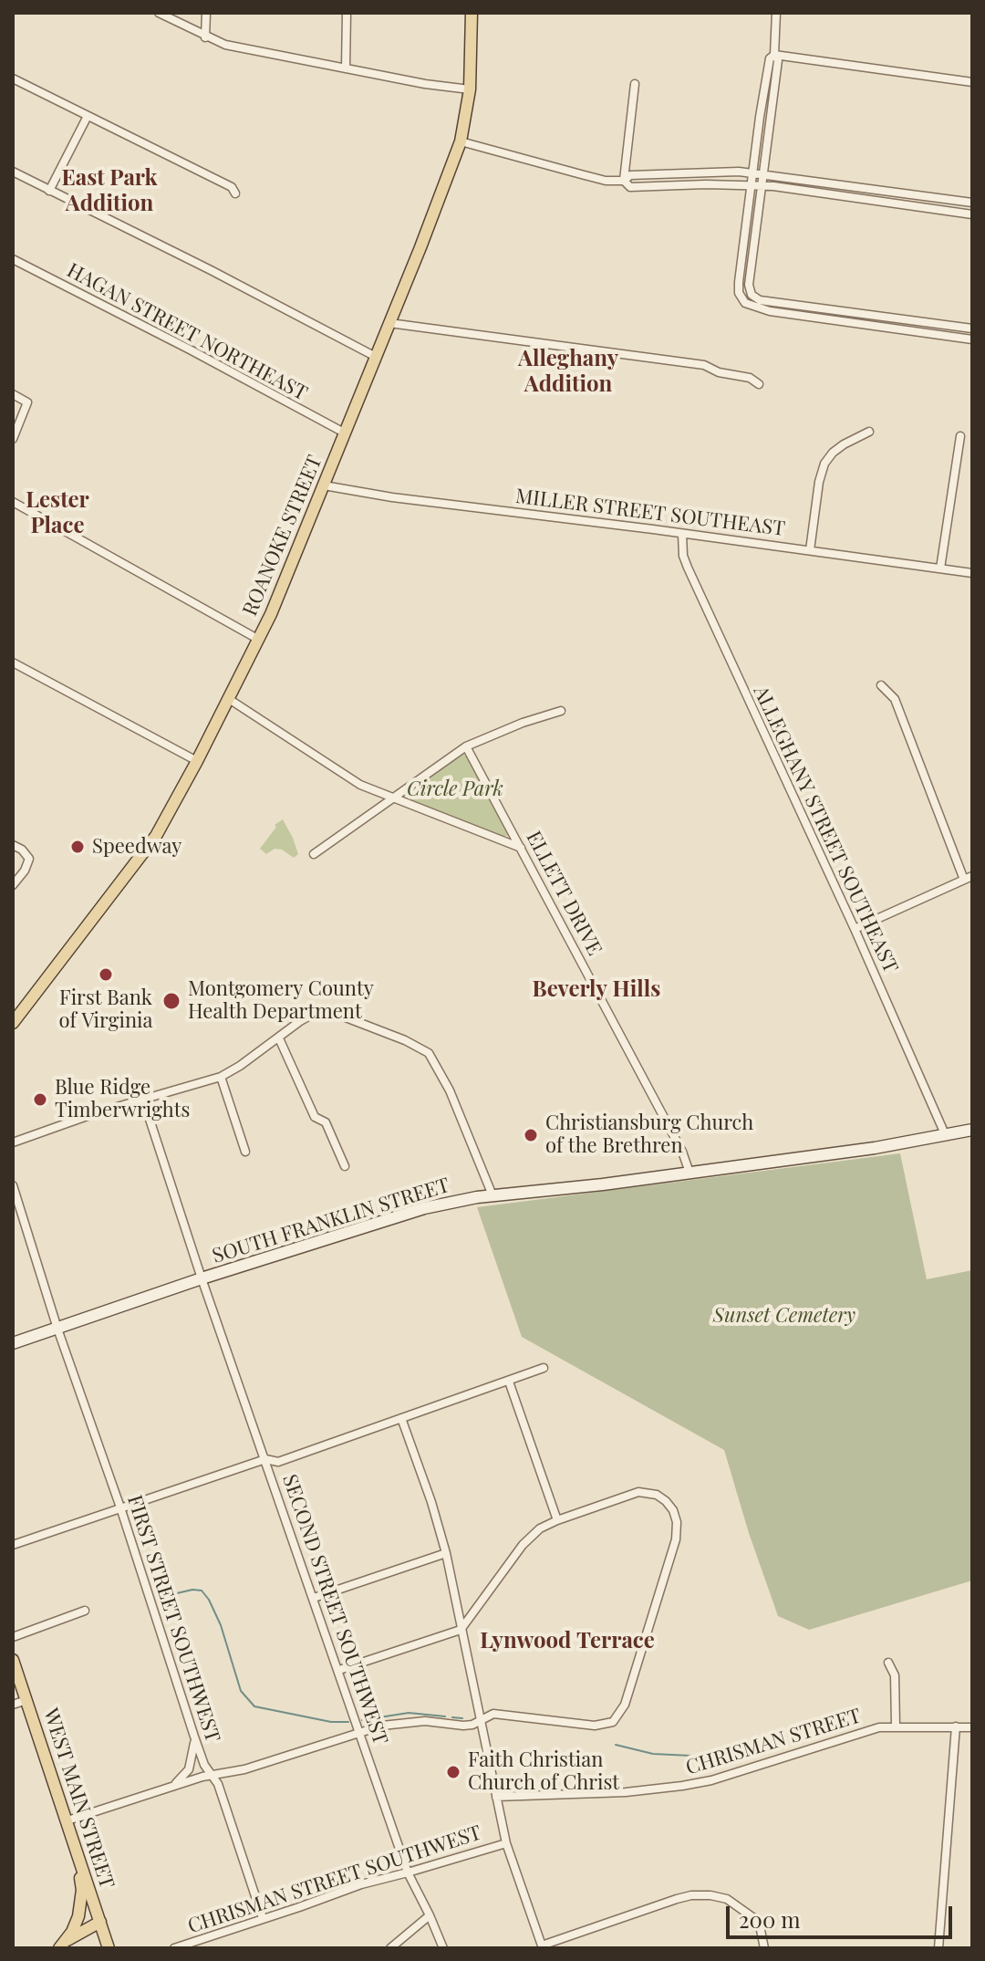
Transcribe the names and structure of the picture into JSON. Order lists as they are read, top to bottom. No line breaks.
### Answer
{"streets":{"main road":["ROANOKE STREET","SOUTH FRANKLIN STREET","WEST MAIN STREET"],"street":["HAGAN STREET NORTHEAST","MILLER STREET SOUTHEAST","ALLEGHANY STREET SOUTHEAST","ELLETT DRIVE","SECOND STREET SOUTHWEST","FIRST STREET SOUTHWEST","CHRISMAN STREET","CHRISMAN STREET SOUTHWEST"]},"crossings":[["HAGAN STREET NORTHEAST","ROANOKE STREET"],["MILLER STREET SOUTHEAST","ROANOKE STREET"],["MILLER STREET SOUTHEAST","ALLEGHANY STREET SOUTHEAST"],["ALLEGHANY STREET SOUTHEAST","SOUTH FRANKLIN STREET"],["ELLETT DRIVE","SOUTH FRANKLIN STREET"],["SOUTH FRANKLIN STREET","SECOND STREET SOUTHWEST"],["SOUTH FRANKLIN STREET","FIRST STREET SOUTHWEST"],["SECOND STREET SOUTHWEST","CHRISMAN STREET SOUTHWEST"],["FIRST STREET SOUTHWEST","CHRISMAN STREET SOUTHWEST"]],"districts":["East Park Addition","Alleghany Addition","Lester Place","Beverly Hills","Lynwood Terrace"],"parks":["Circle Park","Sunset Cemetery"],"places":["Speedway","First Bank of Virginia","Montgomery County Health Department","Blue Ridge Timberwrights","Christiansburg Church of the Brethren","Faith Christian Church of Christ"],"scale_bar":"200 m"}
